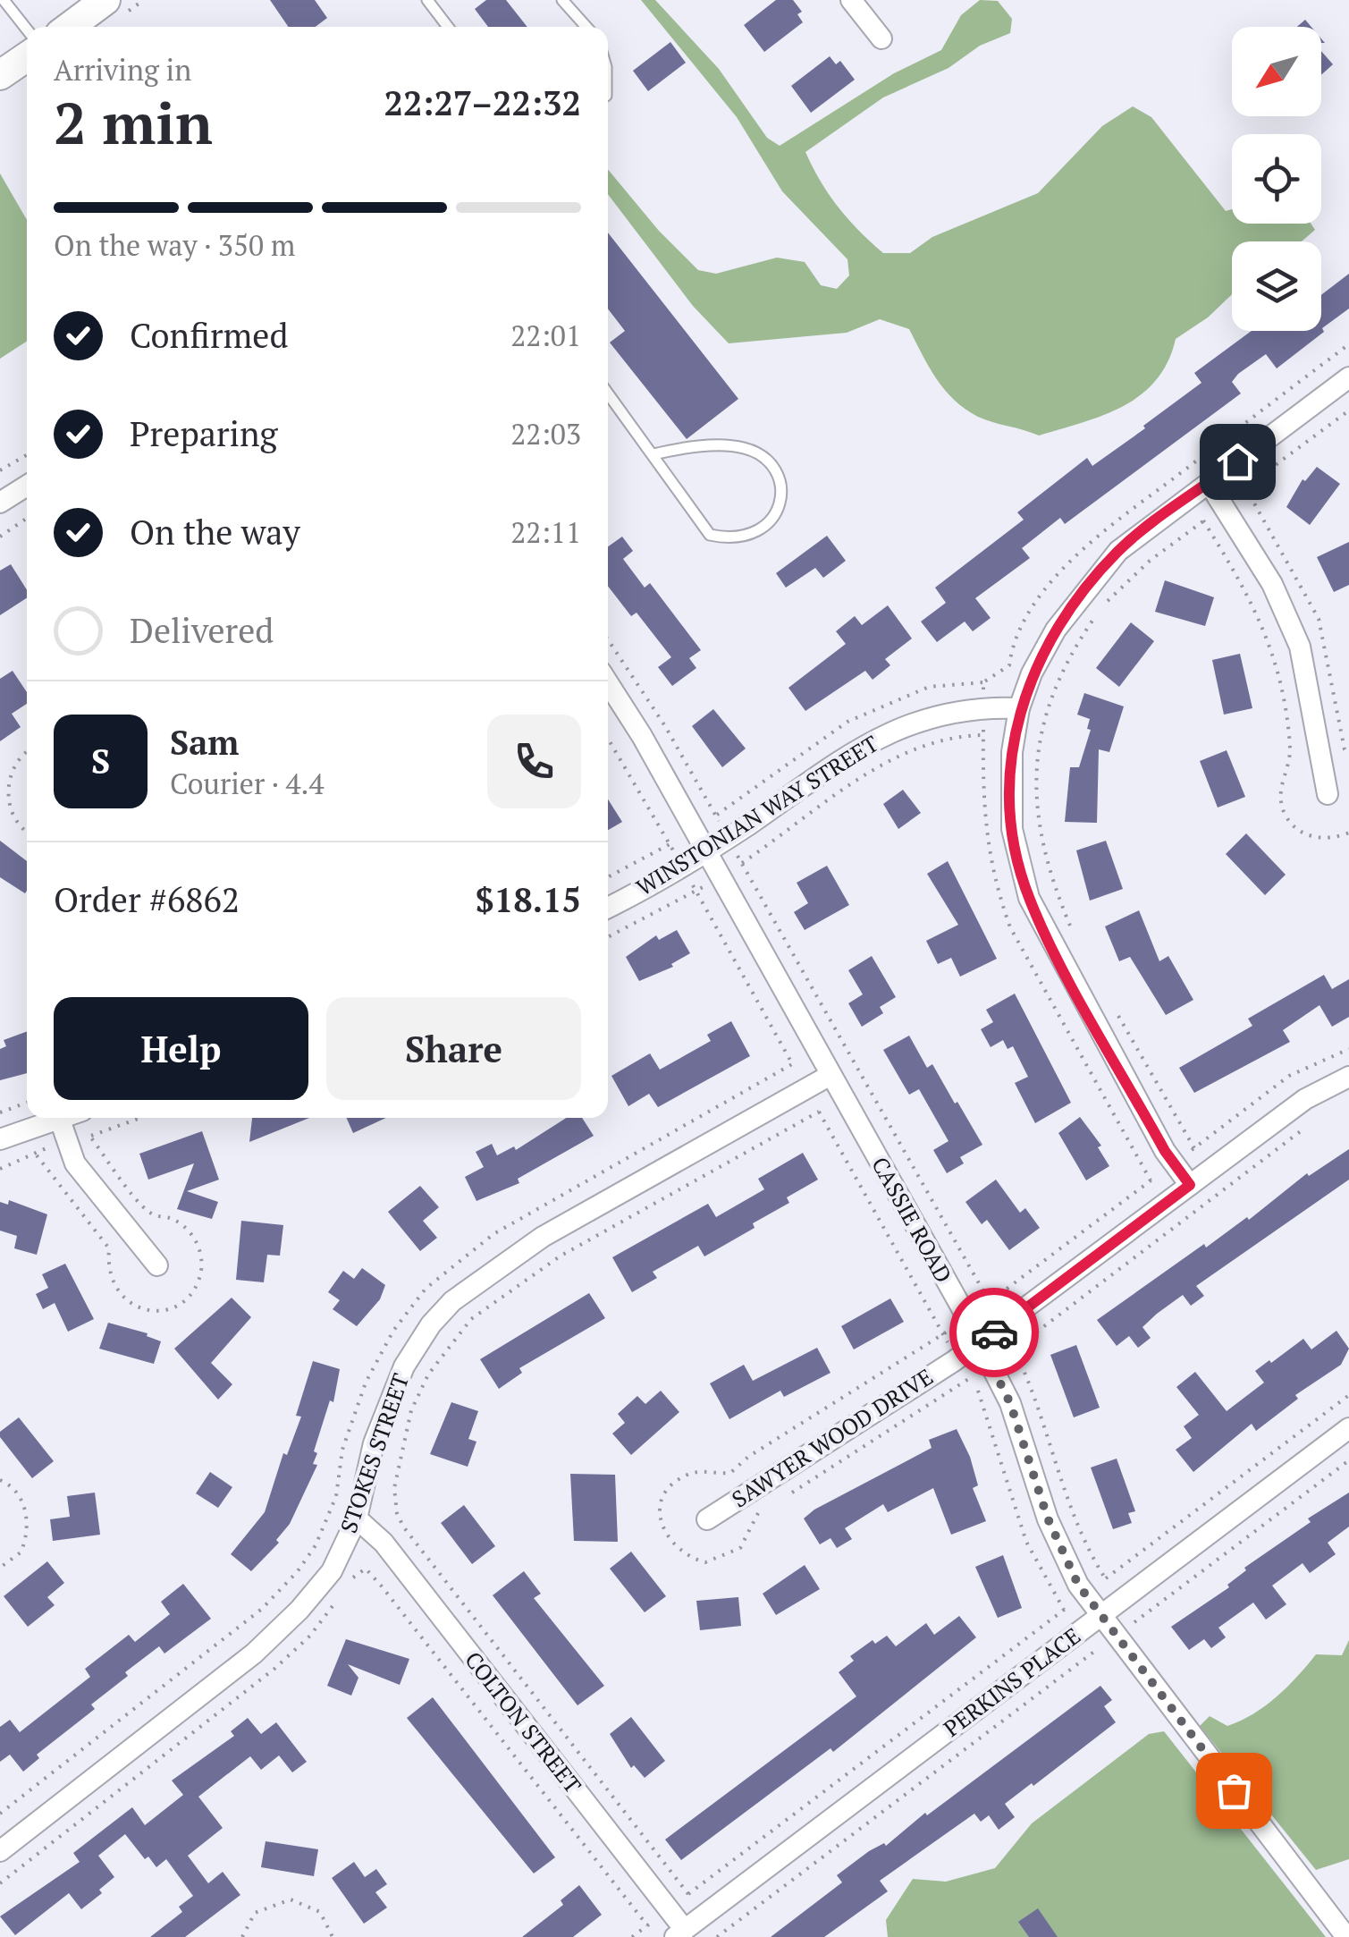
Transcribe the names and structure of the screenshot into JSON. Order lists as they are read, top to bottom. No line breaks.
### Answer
{"streets":{"street":["WINSTONIAN WAY STREET","CASSIE ROAD","SAWYER WOOD DRIVE","STOKES STREET","PERKINS PLACE","COLTON STREET"]},"crossings":[["WINSTONIAN WAY STREET","CASSIE ROAD"],["CASSIE ROAD","SAWYER WOOD DRIVE"],["CASSIE ROAD","STOKES STREET"],["CASSIE ROAD","PERKINS PLACE"],["STOKES STREET","COLTON STREET"],["PERKINS PLACE","COLTON STREET"]],"north":"bottom left","page":{"heading":["2 min","Arriving in","22:27–22:32"],"panel":["Sam","Courier · 4.4","Order #6862","$18.15"],"bar":"On the way · 350 m","list":[["Confirmed","22:01"],["Preparing","22:03"],["On the way","22:11"],"Delivered"],"round":"S","buttons":["Help","Share"]}}
